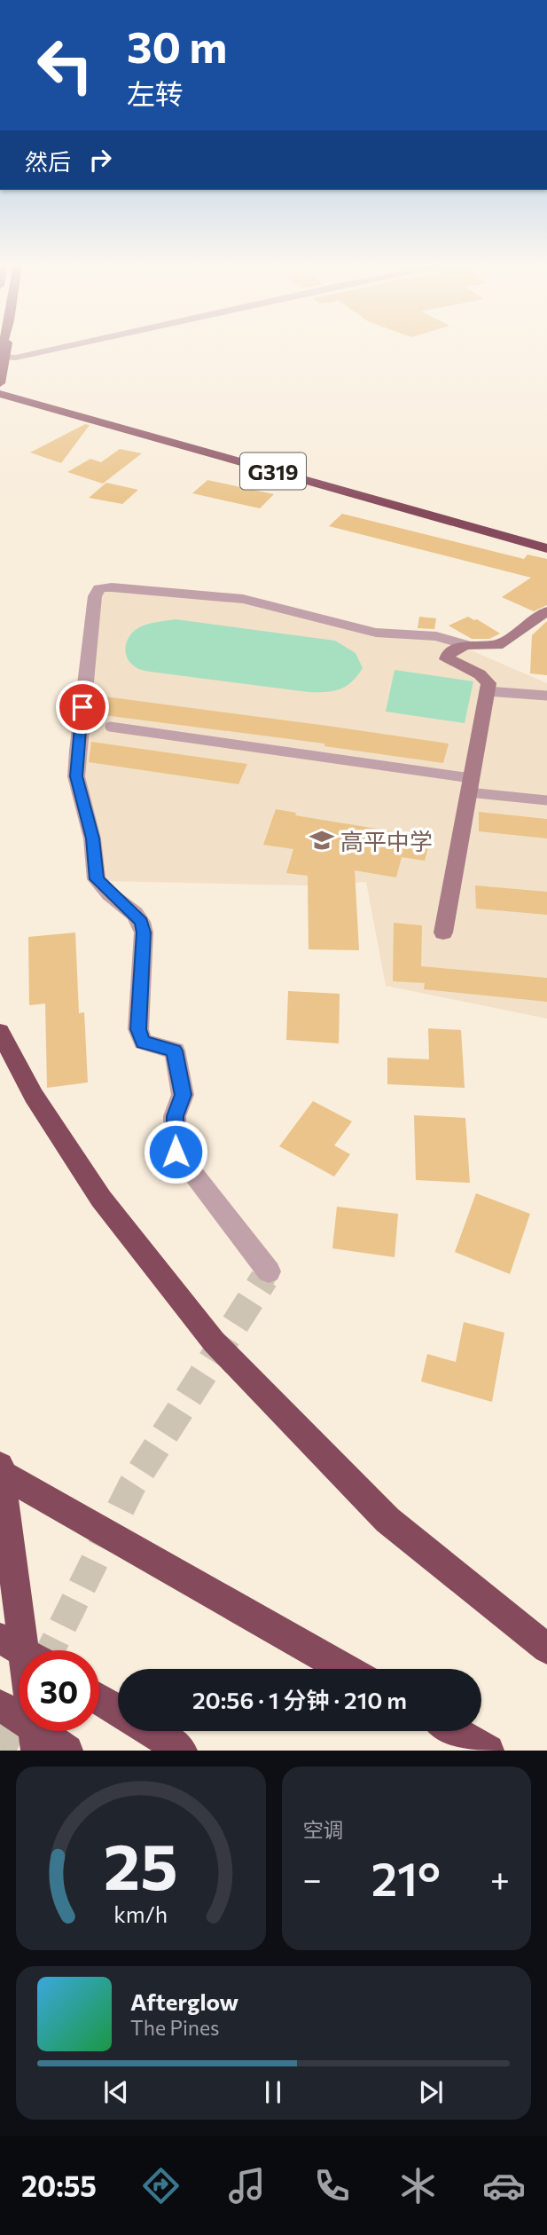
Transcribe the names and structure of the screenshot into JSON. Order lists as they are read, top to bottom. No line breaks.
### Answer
{"streets":{"highway":["G319"]},"places":{"school or university":["高平中学"]},"page":{"turn":["30 m","左转"],"then":"然后","limit":"30","trip":"20:56 · 1 分钟 · 210 m","tile":"空调","heat":["−","21°","+"],"song":["Afterglow","The Pines"],"tabs":"20:55","gauge":["25","km/h"]}}
